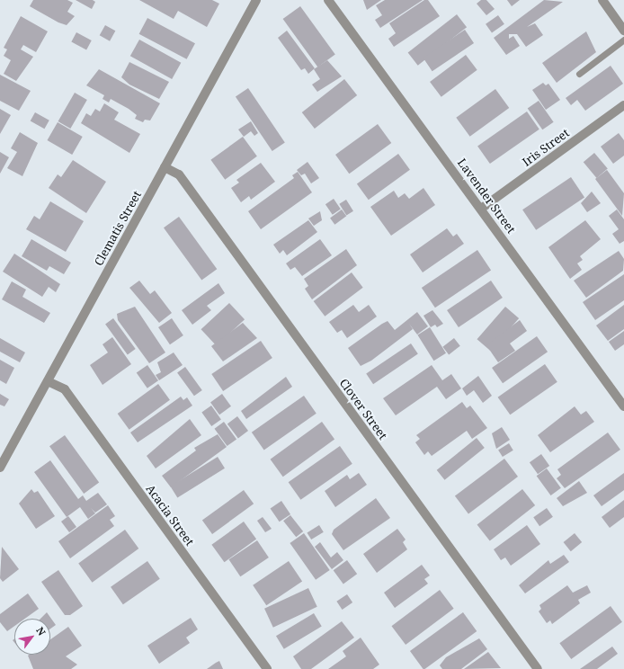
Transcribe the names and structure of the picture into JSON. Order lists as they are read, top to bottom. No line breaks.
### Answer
{"streets":{"street":["Iris Street","Lavender Street","Clematis Street","Clover Street","Acacia Street"]},"crossings":[["Iris Street","Lavender Street"],["Clematis Street","Clover Street"],["Clematis Street","Acacia Street"]],"north":"top right"}
